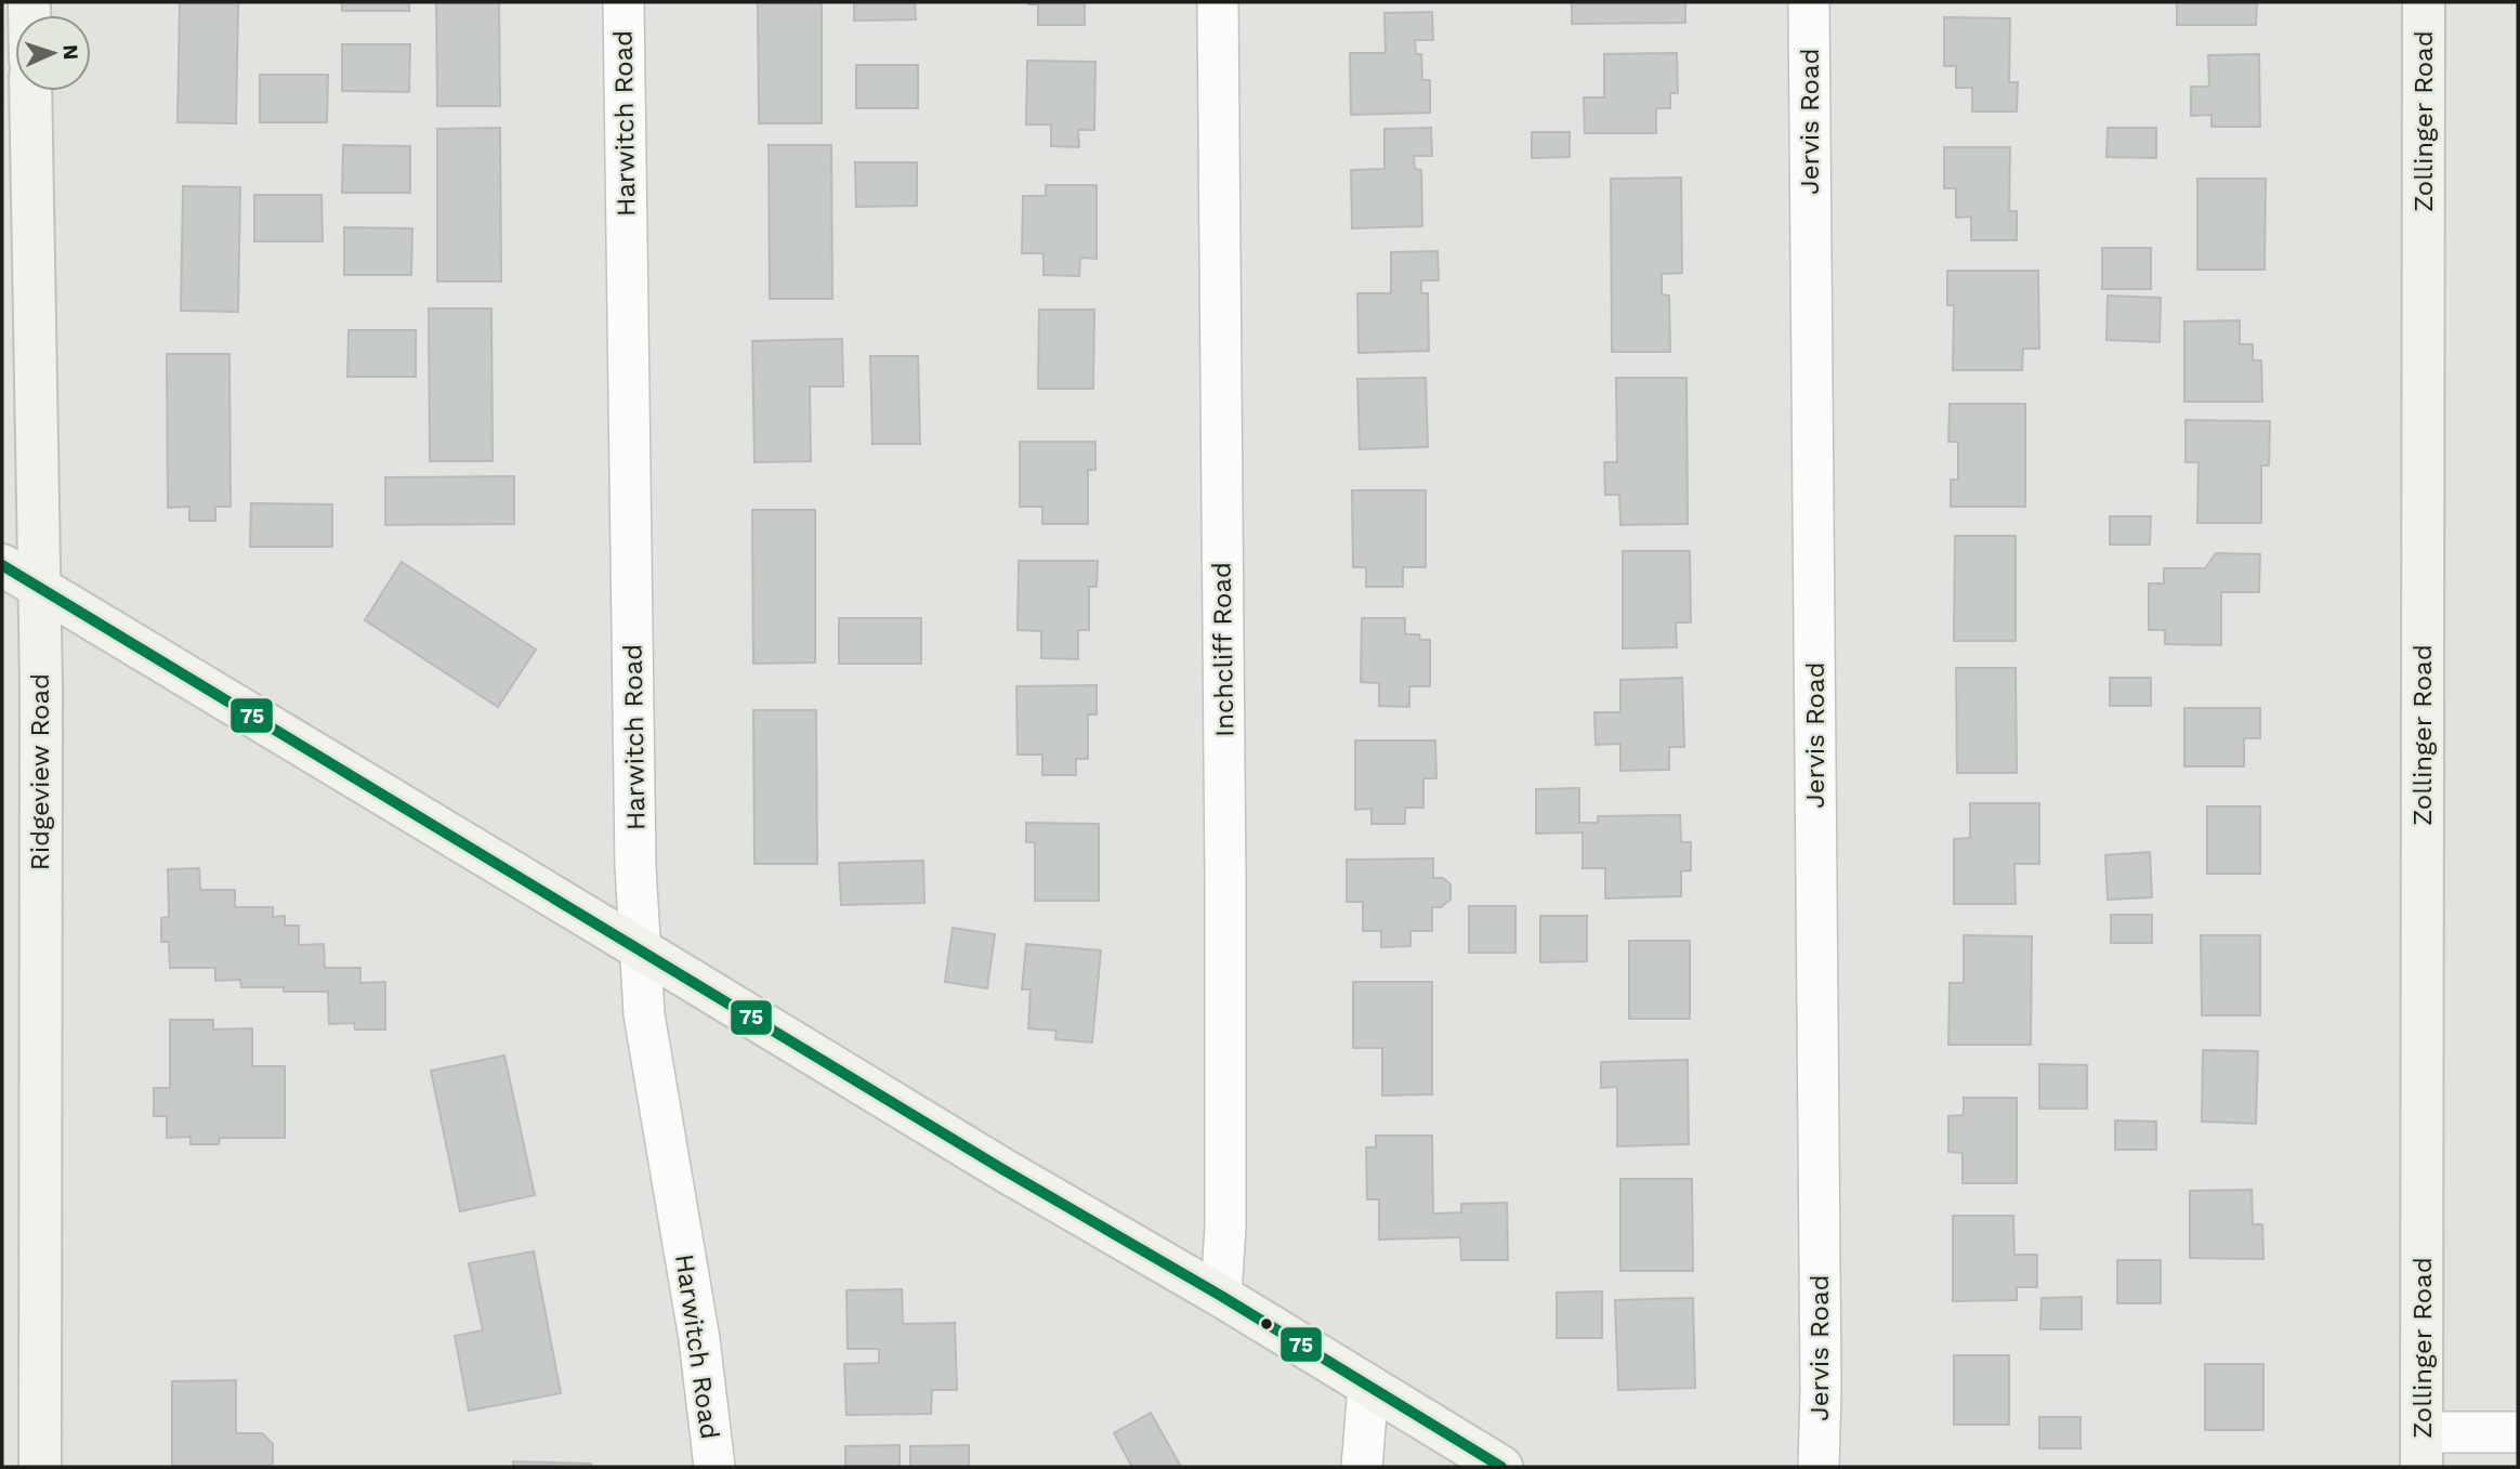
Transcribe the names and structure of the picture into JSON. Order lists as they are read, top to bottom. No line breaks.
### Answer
{"streets":{"main road":["Zollinger Road","Ridgeview Road"],"street":["Jervis Road","Harwitch Road","Inchcliff Road"]},"lines":["transit line 75"],"north":"right"}
